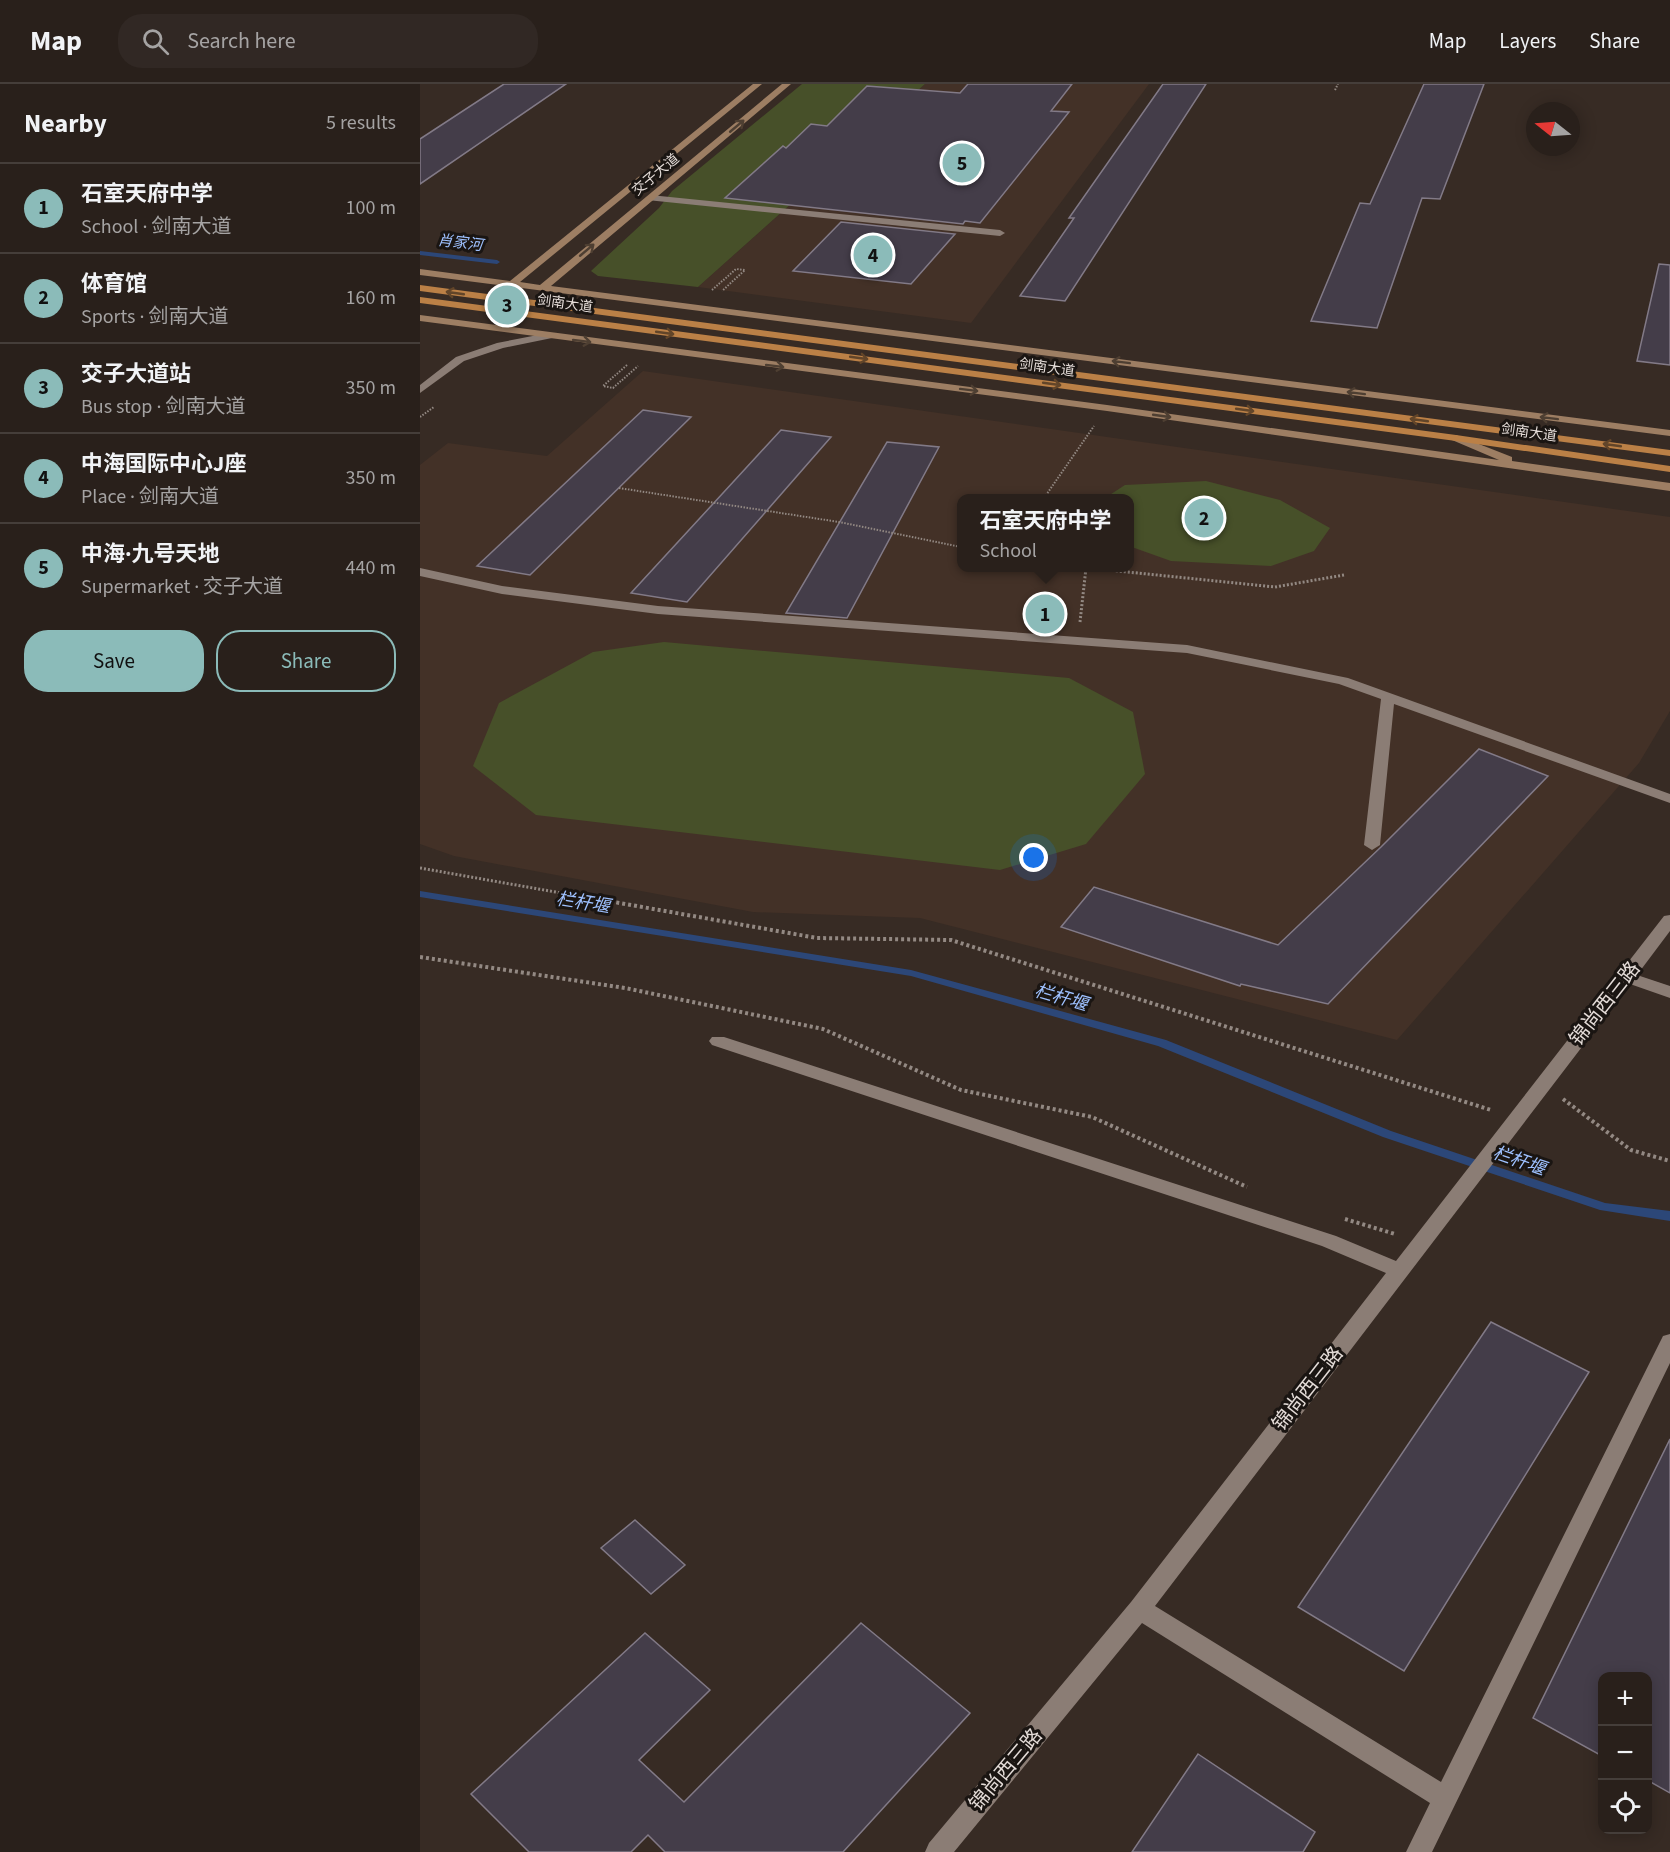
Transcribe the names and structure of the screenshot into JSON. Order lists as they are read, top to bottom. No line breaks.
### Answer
{"streets":{"highway":["剑南大道"],"main road":["交子大道"],"street":["锦尚西三路"]},"water":["肖家河","栏杆堰"],"north":"left","page":{"header":"Map","search":"Search here","nav":["Map","Layers","Share"],"heading":["Nearby","5 results"],"pins":["5","4","3","2","1"],"list":[{"mark":"1","name":"石室天府中学","note":"School · 剑南大道","value":"100 m"},{"mark":"2","name":"体育馆","note":"Sports · 剑南大道","value":"160 m"},{"mark":"3","name":"交子大道站","note":"Bus stop · 剑南大道","value":"350 m"},{"mark":"4","name":"中海国际中心J座","note":"Place · 剑南大道","value":"350 m"},{"mark":"5","name":"中海·九号天地","note":"Supermarket · 交子大道","value":"440 m"}],"popup":["石室天府中学","School"],"buttons":["Save","Share"],"map_buttons":["+","−"]}}
